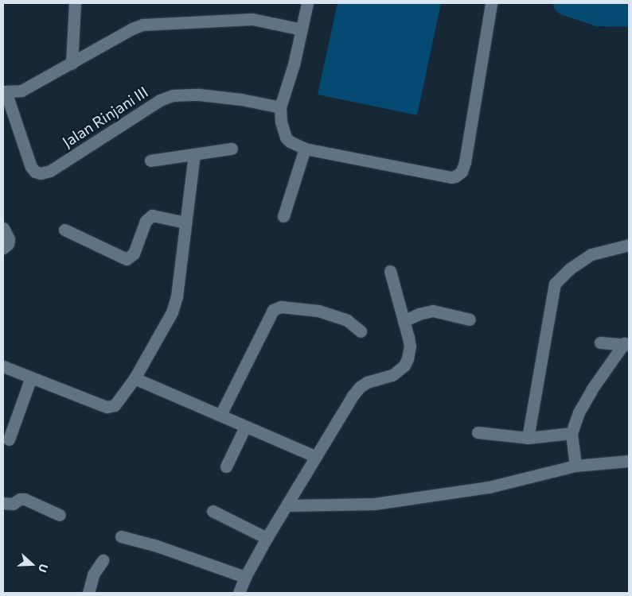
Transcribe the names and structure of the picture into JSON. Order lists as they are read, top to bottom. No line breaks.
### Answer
{"streets":{"street":["Jalan Rinjani III"]},"north":"right"}
